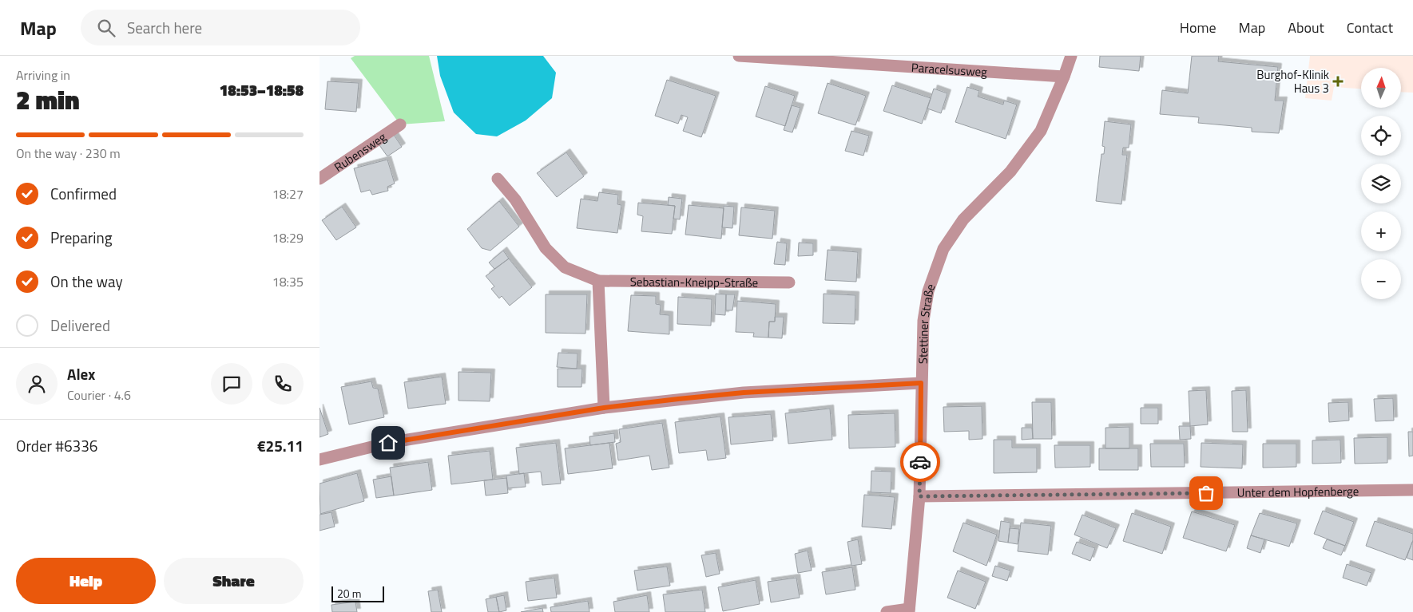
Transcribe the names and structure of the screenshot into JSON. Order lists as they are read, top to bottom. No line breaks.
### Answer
{"streets":{"street":["Paracelsusweg","Rubensweg","Sebastian-Kneipp-Straße","Stettiner Straße","Unter dem Hopfenberge"]},"crossings":[["Paracelsusweg","Stettiner Straße"],["Stettiner Straße","Unter dem Hopfenberge"]],"places":{"health":["Burghof-Klinik Haus 3"]},"scale_bar":"20 m","north":"top","page":{"header":"Map","search":"Search here","nav":["Home","Map","About","Contact"],"heading":["2 min","Arriving in","18:53–18:58"],"panel":["Alex","Courier · 4.6","Order #6336","€25.11"],"map_buttons":["+","−"],"bar":"On the way · 230 m","list":[["Confirmed","18:27"],["Preparing","18:29"],["On the way","18:35"],"Delivered"],"buttons":["Help","Share"],"scale":"20 m"}}
